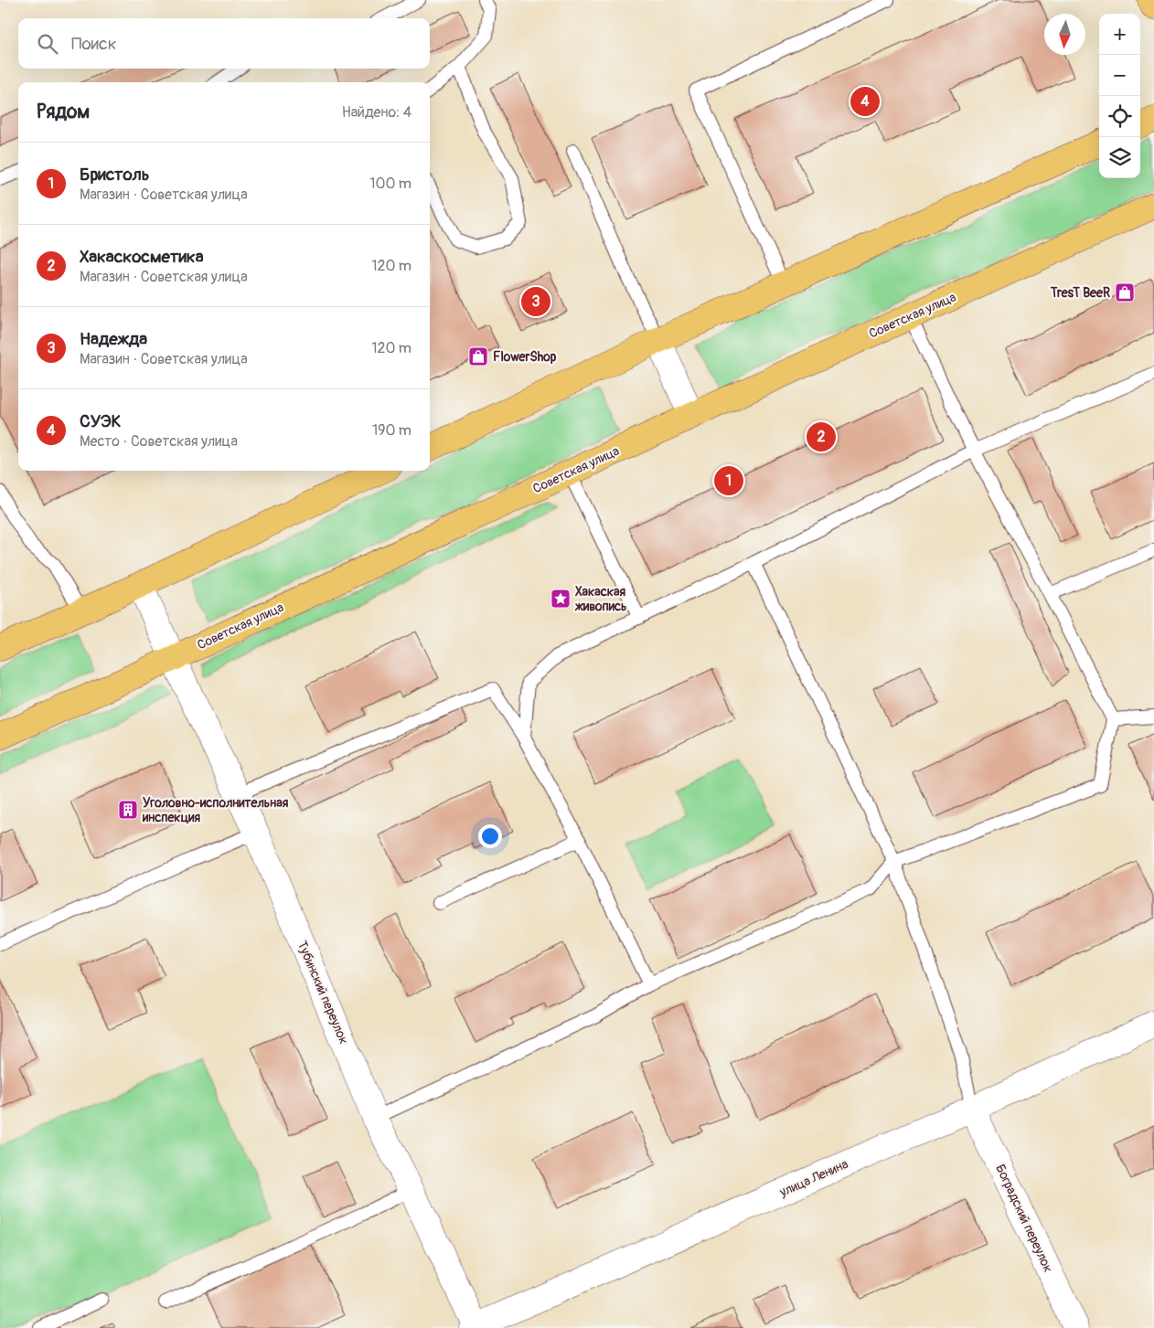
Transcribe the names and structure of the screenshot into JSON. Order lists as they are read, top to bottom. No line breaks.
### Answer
{"streets":{"main road":["Советская улица"],"street":["Тубинский переулок","улица Ленина","Боградский переулок"]},"crossings":[["Советская улица","Тубинский переулок"],["Тубинский переулок","улица Ленина"],["улица Ленина","Боградский переулок"]],"places":{"shop":["TresT BeeR","FlowerShop"],"place":["Хакаская живопись"],"building":["Уголовно-исполнительная инспекция"]},"north":"bottom","page":{"map_buttons":["+","−"],"search":"Поиск","heading":["Рядом","Найдено: 4"],"pins":["4","3","2","1"],"list":[{"mark":"1","name":"Бристоль","note":"Магазин · Советская улица","value":"100 m"},{"mark":"2","name":"Хакаскосметика","note":"Магазин · Советская улица","value":"120 m"},{"mark":"3","name":"Надежда","note":"Магазин · Советская улица","value":"120 m"},{"mark":"4","name":"СУЭК","note":"Место · Советская улица","value":"190 m"}]}}
